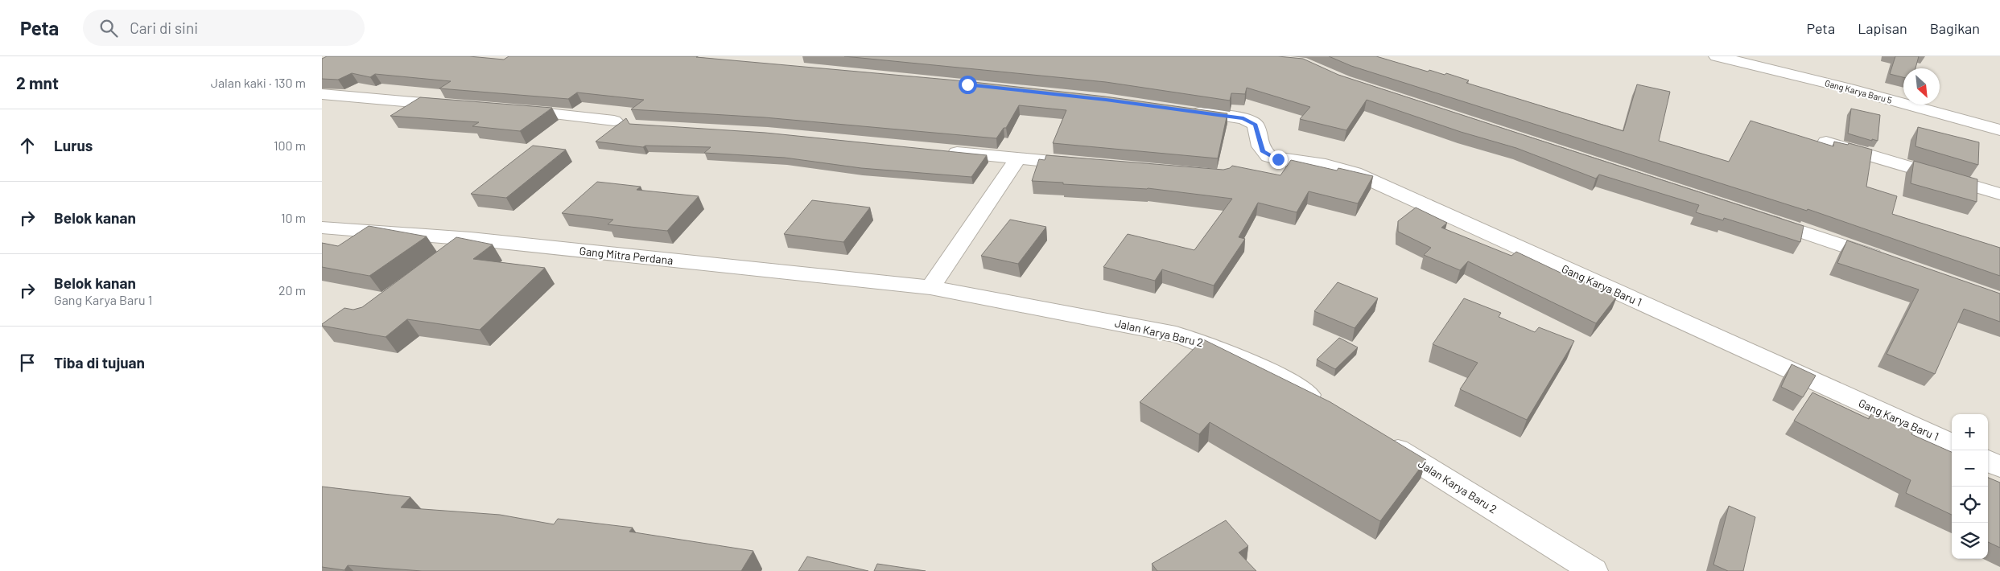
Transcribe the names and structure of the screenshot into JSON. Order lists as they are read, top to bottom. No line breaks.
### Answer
{"streets":{"street":["Gang Karya Baru 5","Gang Mitra Perdana","Gang Karya Baru 1","Jalan Karya Baru 2"]},"crossings":[["Gang Mitra Perdana","Jalan Karya Baru 2"]],"north":"bottom right","page":{"header":"Peta","search":"Cari di sini","nav":["Peta","Lapisan","Bagikan"],"heading":["2 mnt","Jalan kaki · 130 m"],"list":[["Lurus","100 m"],["Belok kanan","10 m"],["Belok kanan","Gang Karya Baru 1","20 m"],"Tiba di tujuan"],"map_buttons":["+","−"]}}
